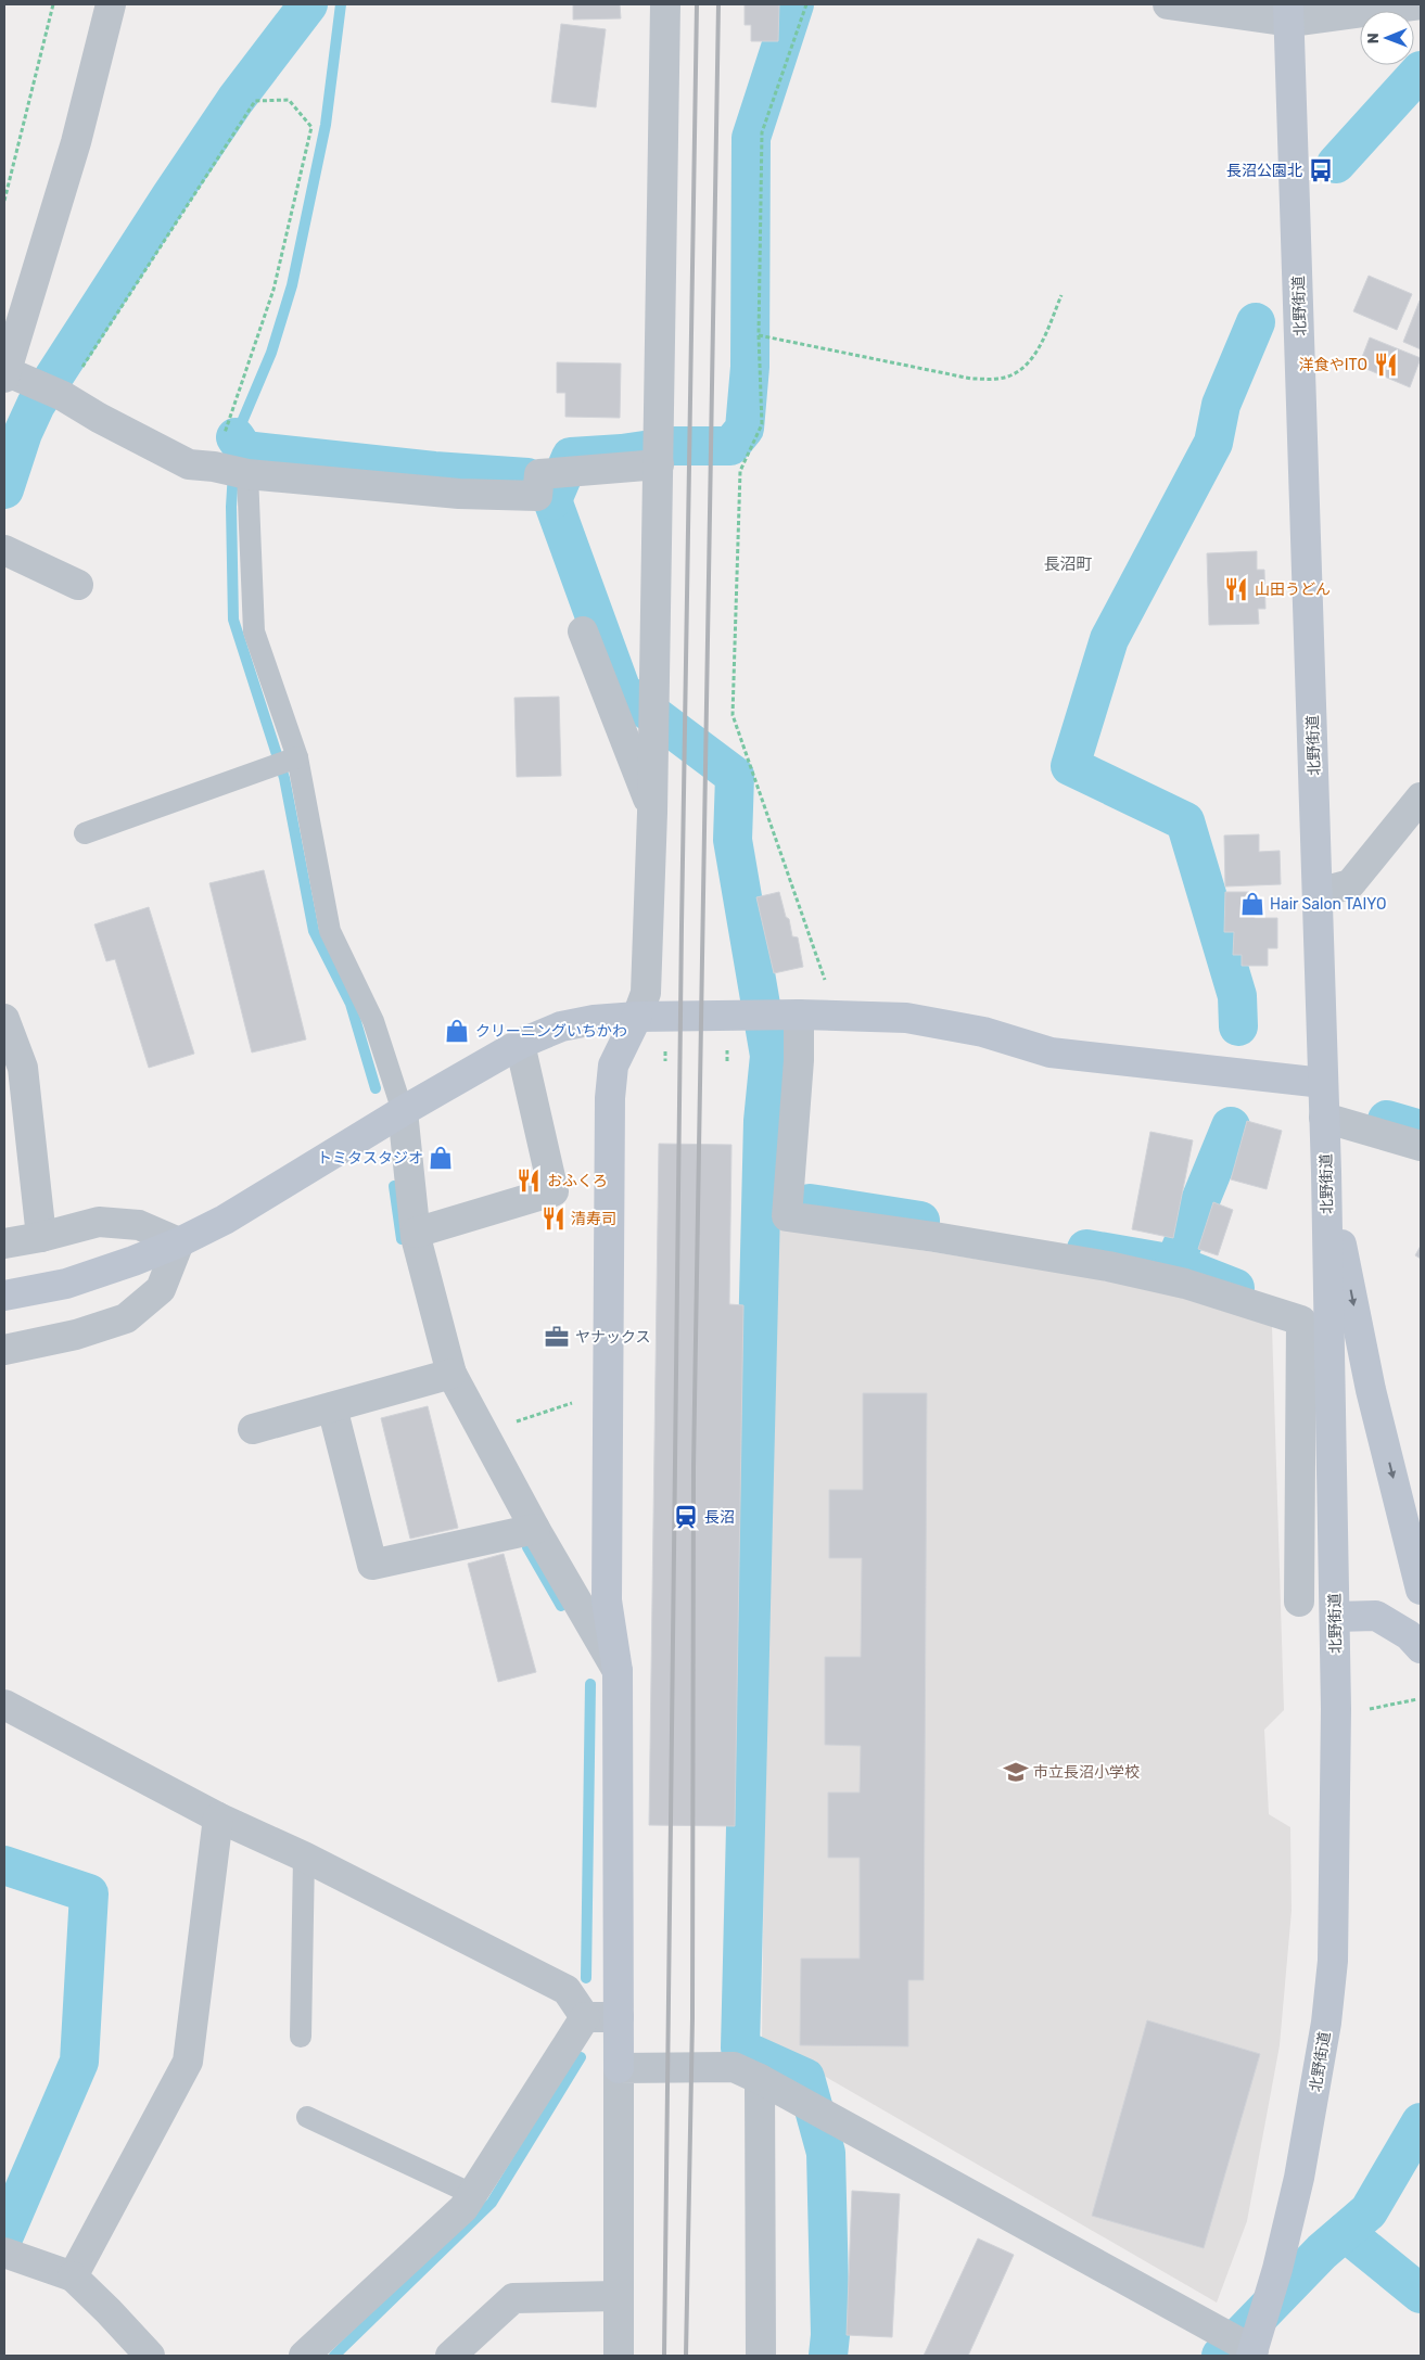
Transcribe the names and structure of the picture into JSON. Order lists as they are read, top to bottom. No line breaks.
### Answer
{"streets":{"street":["北野街道"]},"districts":["長沼町"],"places":{"bus stop":["長沼公園北"],"restaurant":["洋食やITO","山田うどん","おふくろ","清寿司"],"shop":["Hair Salon TAIYO","クリーニングいちかわ","トミタスタジオ"],"office":["ヤナックス"],"station":["長沼"],"school or university":["市立長沼小学校"]},"north":"left"}
